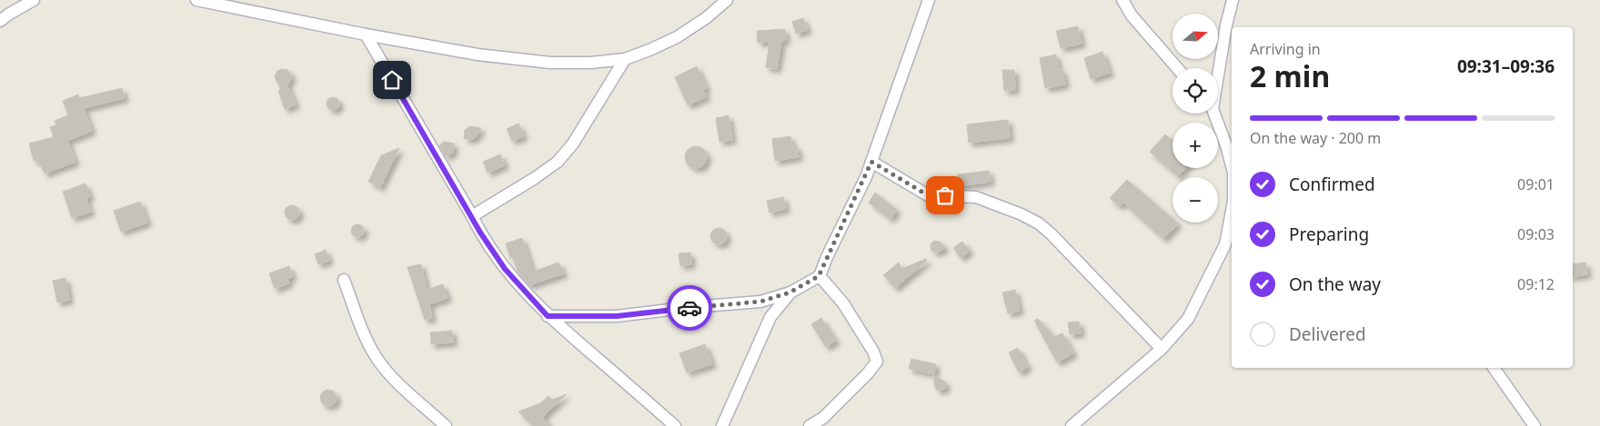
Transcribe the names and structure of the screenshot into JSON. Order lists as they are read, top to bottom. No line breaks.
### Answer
{"north":"right","page":{"map_buttons":["+","−"],"heading":["2 min","Arriving in","09:31–09:36"],"bar":"On the way · 200 m","list":[["Confirmed","09:01"],["Preparing","09:03"],["On the way","09:12"],"Delivered"]}}
